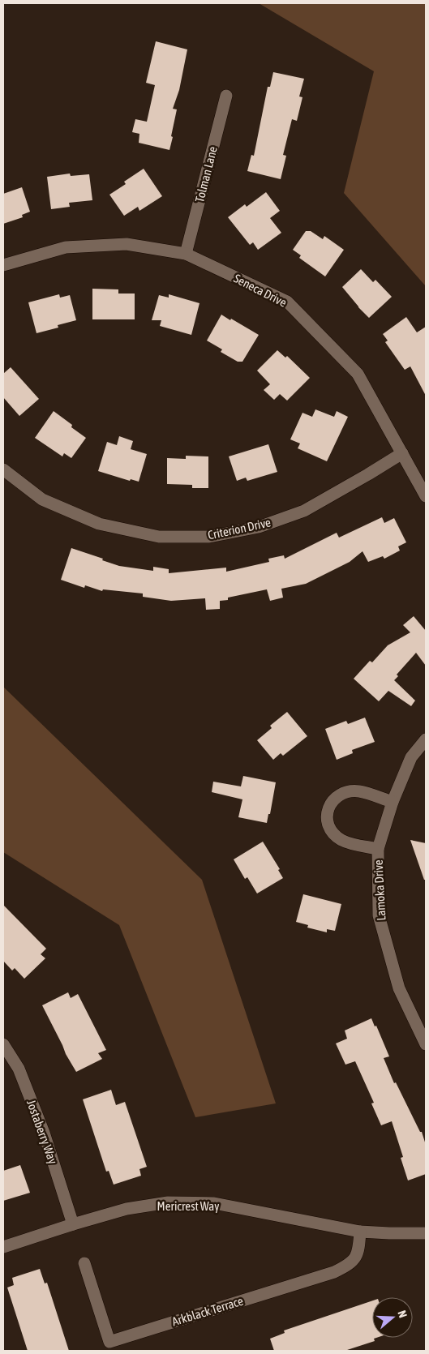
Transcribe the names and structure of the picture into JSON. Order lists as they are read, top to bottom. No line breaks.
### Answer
{"streets":{"street":["Tolman Lane","Seneca Drive","Criterion Drive","Lamoka Drive","Jostaberry Way","Mericrest Way","Arkblack Terrace"]},"crossings":[["Tolman Lane","Seneca Drive"],["Seneca Drive","Criterion Drive"],["Jostaberry Way","Mericrest Way"],["Mericrest Way","Arkblack Terrace"]],"north":"right"}
